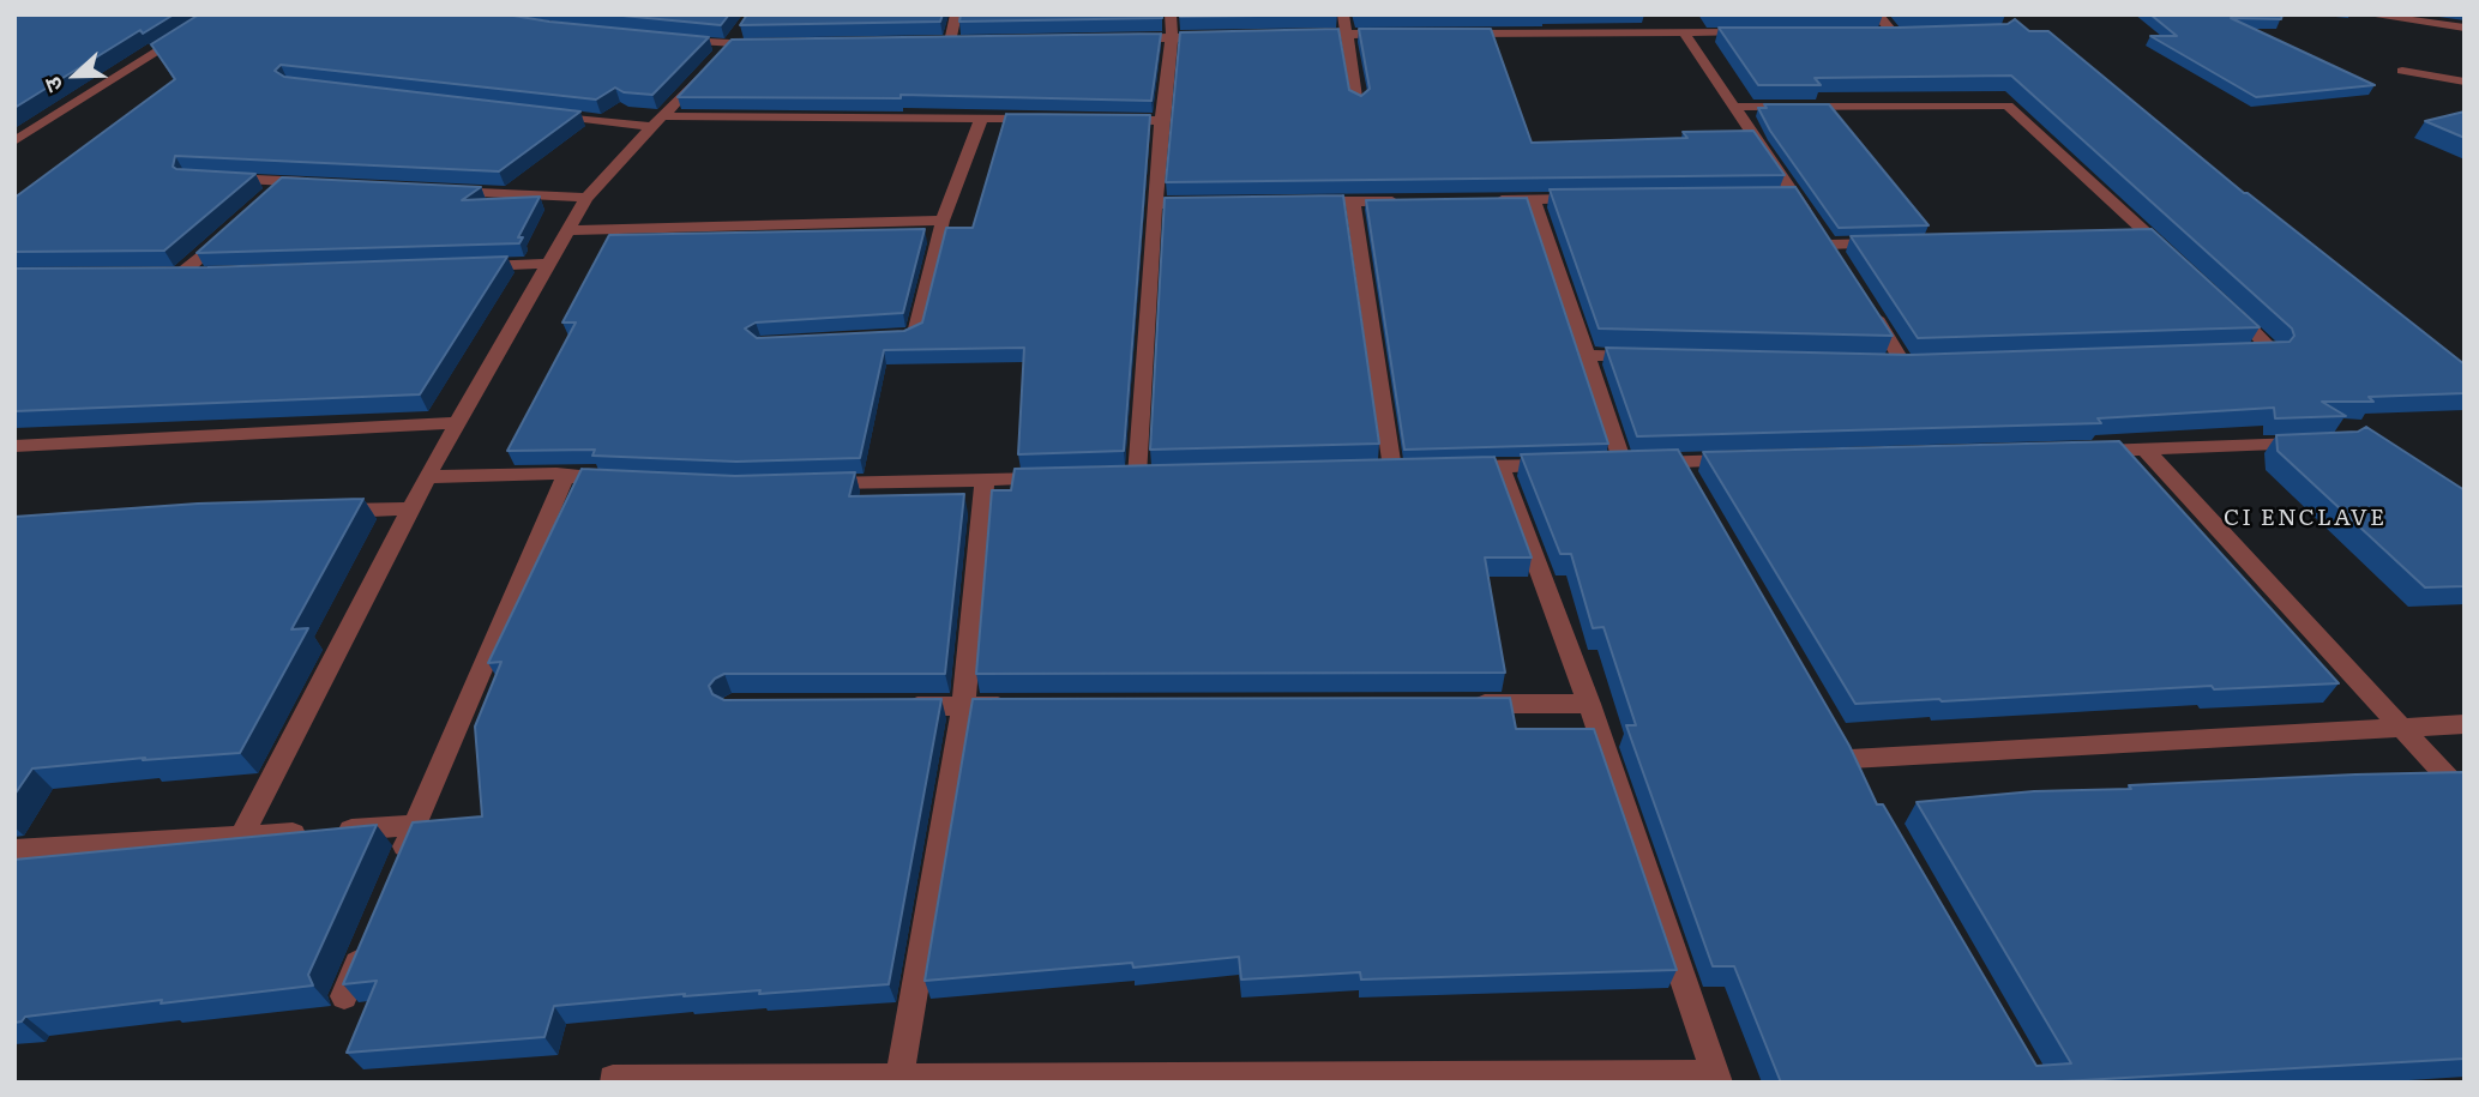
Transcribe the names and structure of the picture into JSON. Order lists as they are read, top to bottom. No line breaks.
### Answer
{"districts":["CI ENCLAVE"],"north":"left"}
